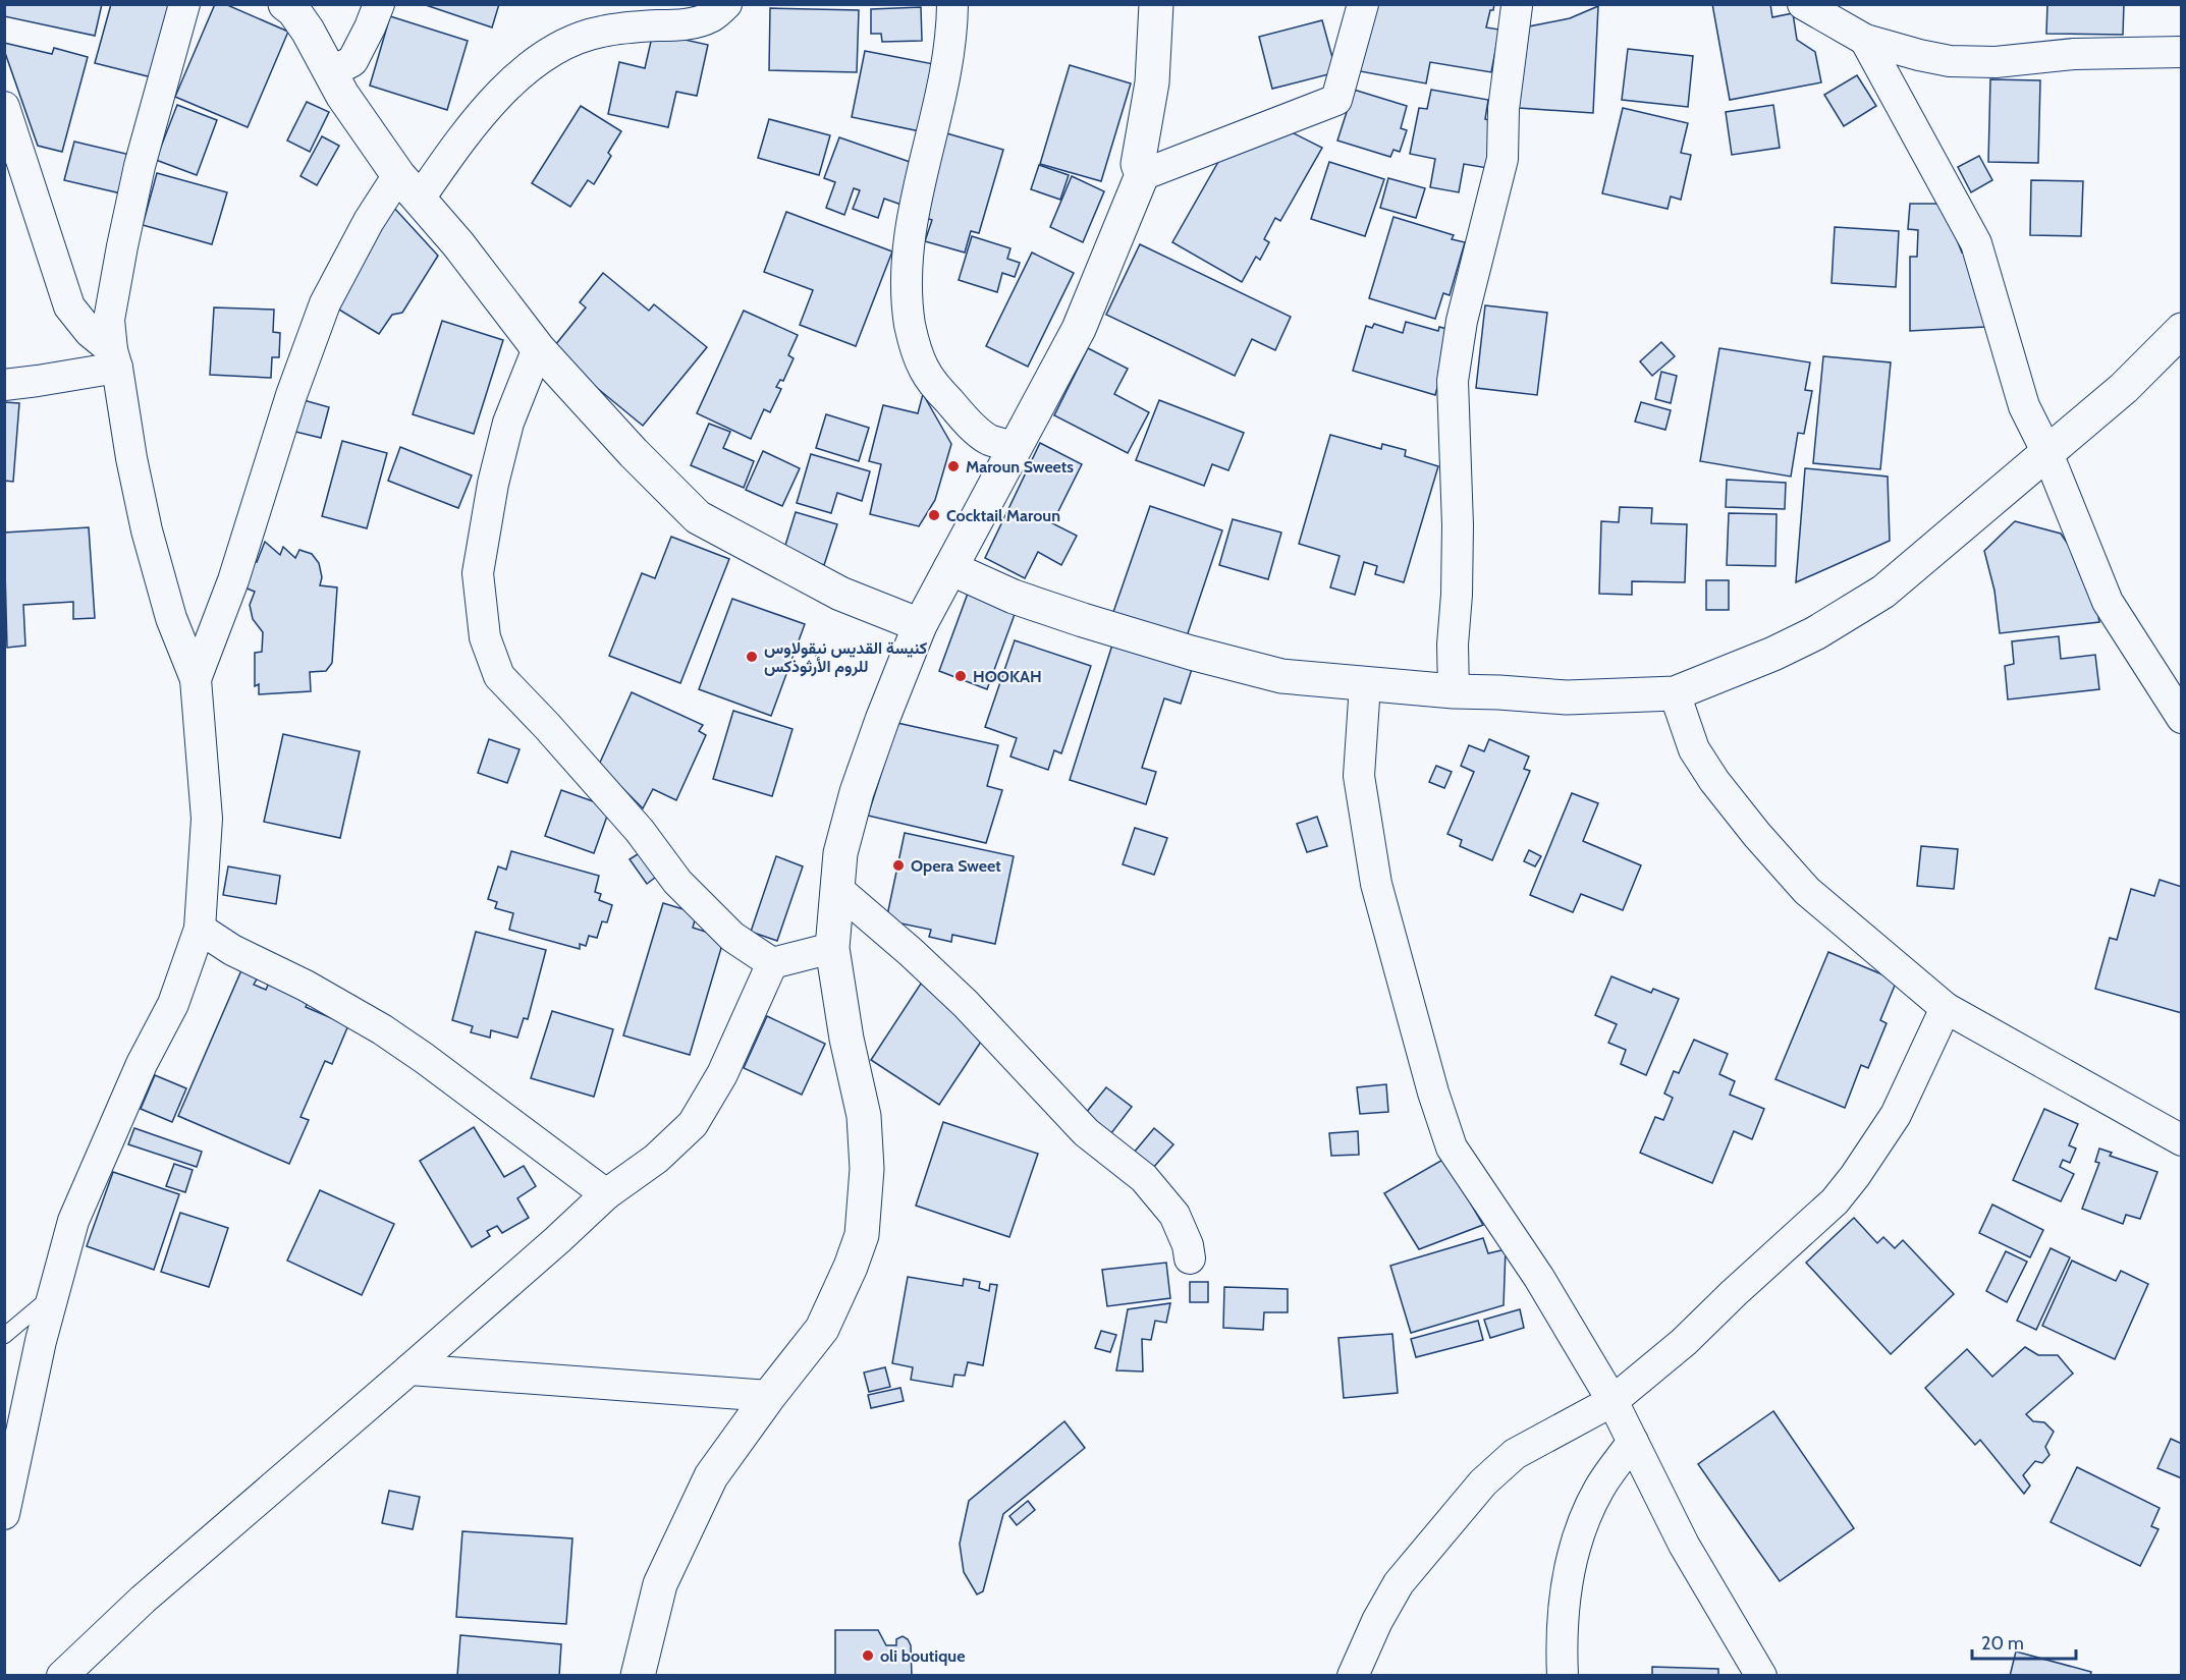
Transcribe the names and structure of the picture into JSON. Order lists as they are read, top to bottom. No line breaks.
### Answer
{"places":["Maroun Sweets","Cocktail Maroun","كنيسة القديس نيقولاوس للروم الأرثوذكس","HOOKAH","Opera Sweet","oli boutique"],"scale_bar":"20 m"}
